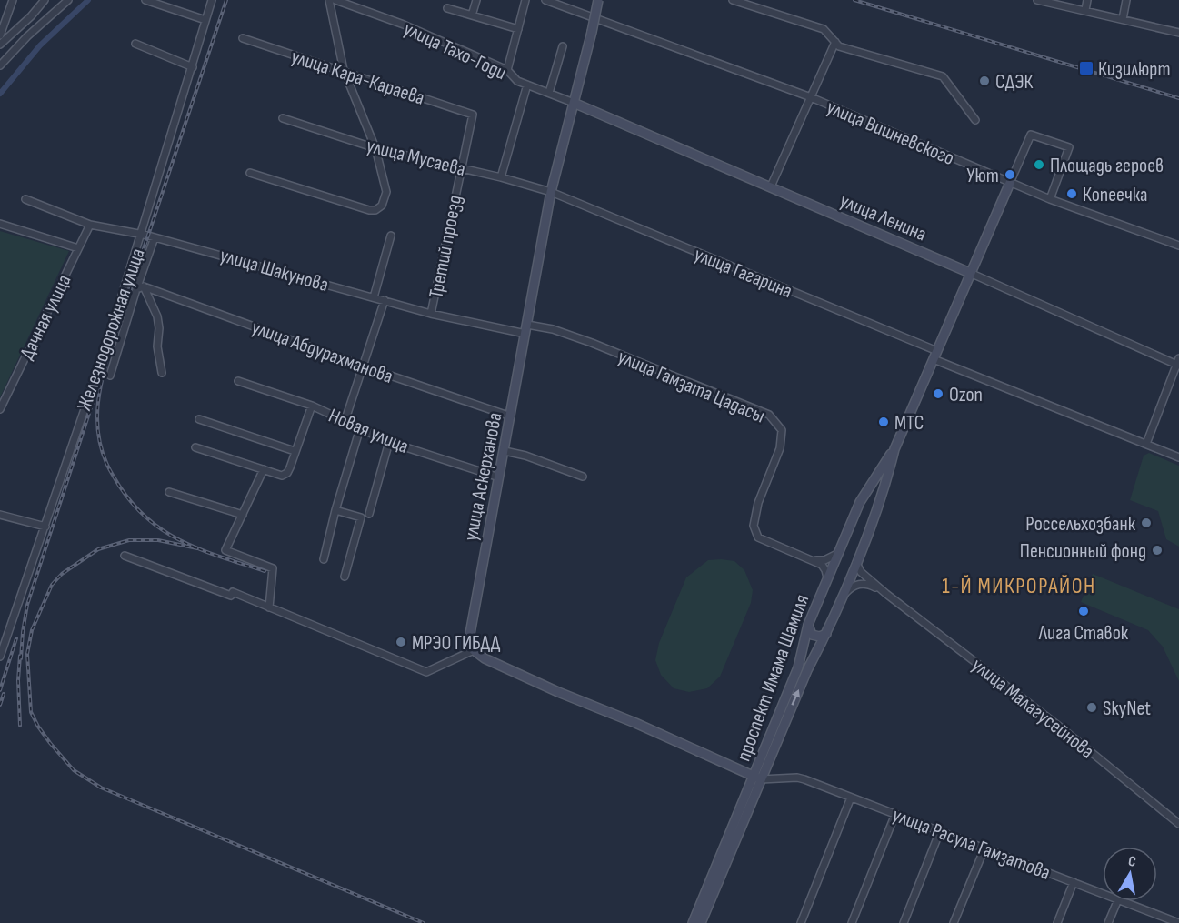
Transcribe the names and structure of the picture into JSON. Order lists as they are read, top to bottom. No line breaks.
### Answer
{"streets":{"street":["улица Тахо-Годи","улица Кара-Караева","улица Вишневского","улица Мусаева","улица Ленина","Третий проезд","улица Шакунова","улица Гагарина","Дачная улица","Железнодорожная улица","улица Абдурахманова","улица Гамзата Цадасы","Новая улица","улица Аскерханова","проспект Имама Шамиля","улица Малагусейнова","улица Расула Гамзатова"]},"crossings":[["улица Тахо-Годи","улица Ленина"],["улица Тахо-Годи","улица Аскерханова"],["улица Кара-Караева","Третий проезд"],["улица Вишневского","проспект Имама Шамиля"],["улица Мусаева","Третий проезд"],["улица Мусаева","улица Гагарина"],["улица Мусаева","улица Аскерханова"],["улица Ленина","улица Аскерханова"],["улица Ленина","проспект Имама Шамиля"],["Третий проезд","улица Шакунова"],["улица Шакунова","Дачная улица"],["улица Шакунова","Железнодорожная улица"],["улица Шакунова","улица Аскерханова"],["улица Гагарина","улица Аскерханова"],["улица Гагарина","проспект Имама Шамиля"],["улица Абдурахманова","улица Аскерханова"],["улица Гамзата Цадасы","улица Аскерханова"],["Новая улица","улица Аскерханова"],["проспект Имама Шамиля","улица Расула Гамзатова"]],"districts":["1-Й МИКРОРАЙОН"],"places":{"transit":["Кизилюрт"],"other":["СДЭК","Площадь героев","Уют","Копеечка","Ozon","МТС","Россельхозбанк","Пенсионный фонд","Лига Ставок","МРЭО ГИБДД","SkyNet"]},"north":"top"}
